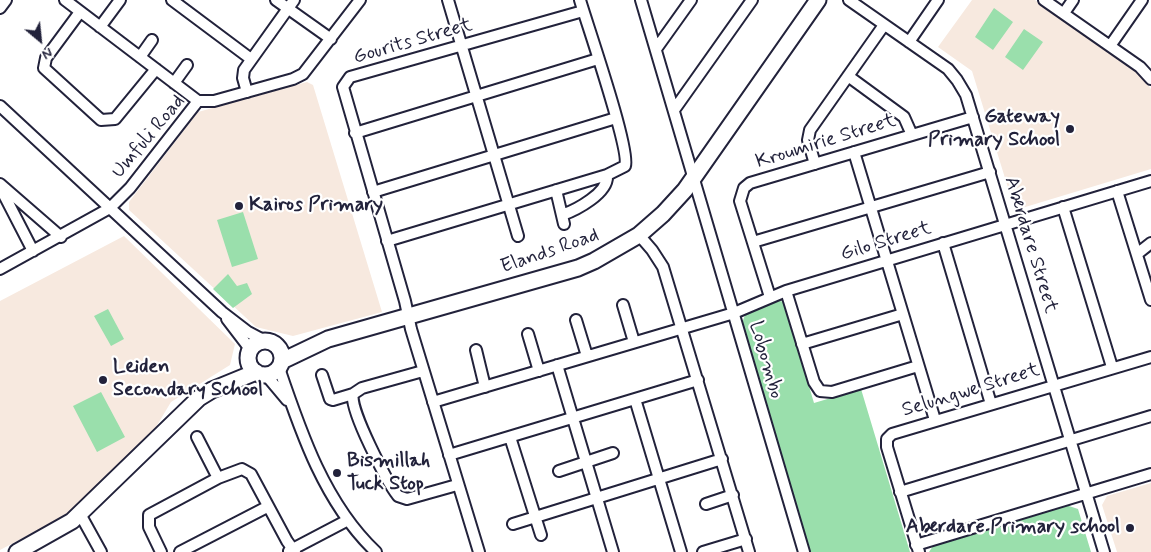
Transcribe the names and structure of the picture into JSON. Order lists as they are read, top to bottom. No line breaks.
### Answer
{"streets":{"street":["Gourits Street","Umfuli Road","Kroumirie Street","Gilo Street","Aberdare Street","Elands Road","Lobombo","Selungwe Street"]},"crossings":[["Gourits Street","Gilo Street"],["Gourits Street","Elands Road"],["Kroumirie Street","Gilo Street"],["Kroumirie Street","Aberdare Street"],["Gilo Street","Aberdare Street"],["Gilo Street","Lobombo"],["Aberdare Street","Selungwe Street"],["Elands Road","Lobombo"]],"places":["Gateway Primary School","Kairos Primary","Leiden Secondary School","Bismillah Tuck Stop","Aberdare Primary school"],"north":"bottom right"}
